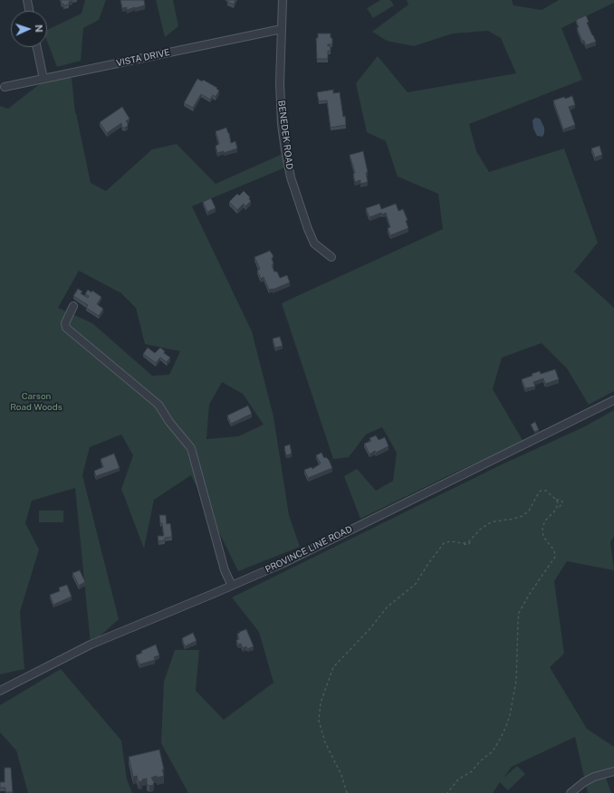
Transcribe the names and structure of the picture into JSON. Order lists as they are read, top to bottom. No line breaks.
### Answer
{"streets":{"street":["VISTA DRIVE","BENEDEK ROAD","PROVINCE LINE ROAD"]},"crossings":[["VISTA DRIVE","BENEDEK ROAD"]],"parks":["Carson Road Woods"],"north":"right"}
